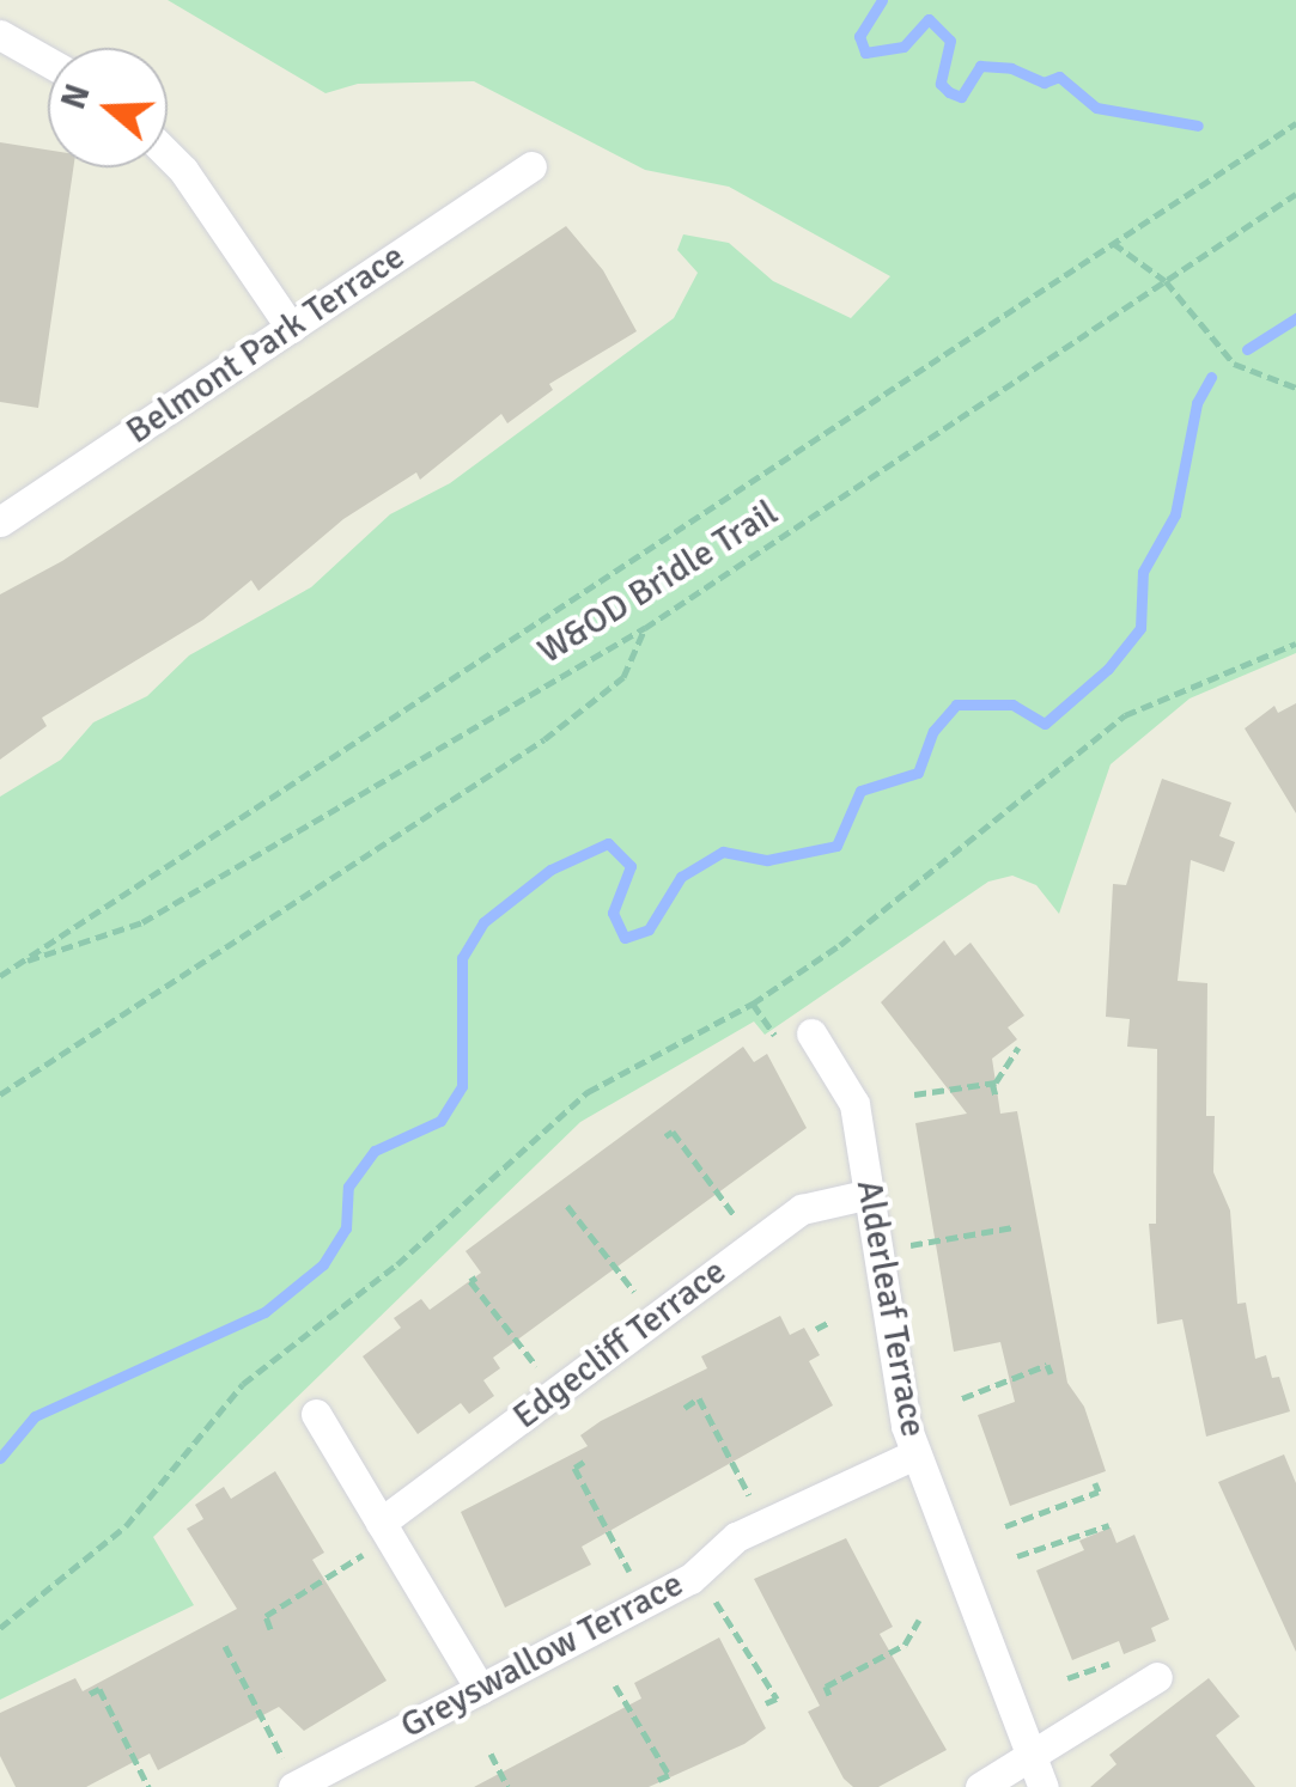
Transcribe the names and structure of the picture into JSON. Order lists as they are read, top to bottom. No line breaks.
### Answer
{"streets":{"street":["Belmont Park Terrace","Alderleaf Terrace","Edgecliff Terrace","Greyswallow Terrace"],"path":["W&OD Bridle Trail"]},"crossings":[["Alderleaf Terrace","Edgecliff Terrace"],["Alderleaf Terrace","Greyswallow Terrace"]],"north":"left"}
